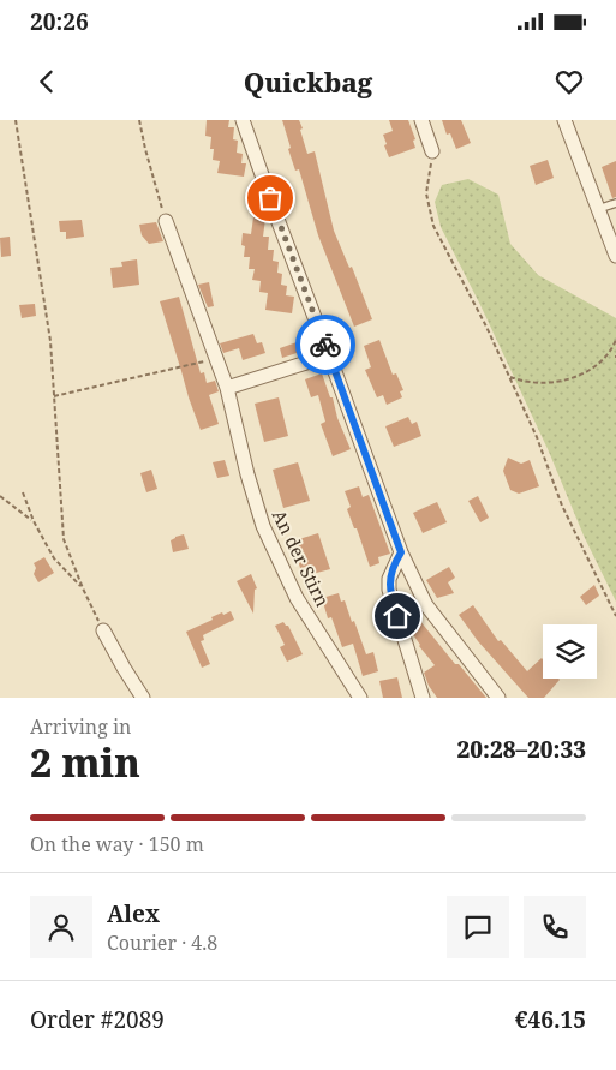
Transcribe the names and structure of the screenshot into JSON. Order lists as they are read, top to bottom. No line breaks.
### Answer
{"streets":{"street":["An der Stirn"]},"page":{"status":"20:26","header":"Quickbag","heading":["2 min","Arriving in","20:28–20:33"],"panel":["Alex","Courier · 4.8","Order #2089","€46.15"],"bar":"On the way · 150 m"}}
